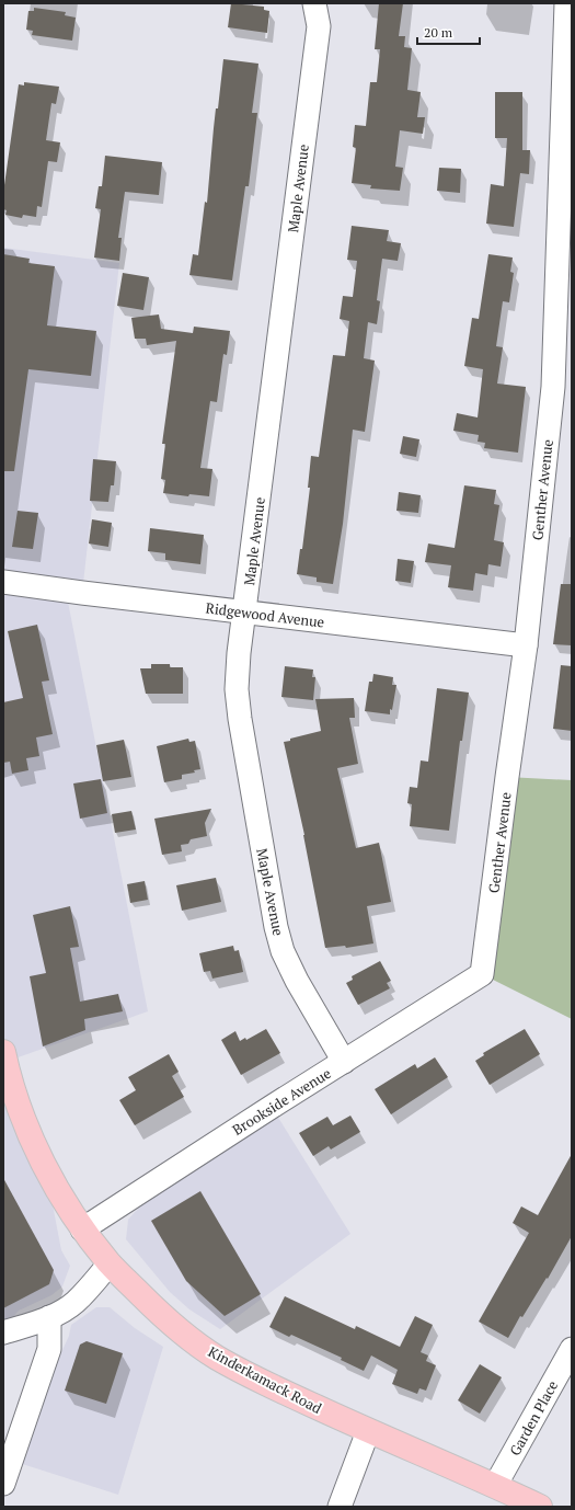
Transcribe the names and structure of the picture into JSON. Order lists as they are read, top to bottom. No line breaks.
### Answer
{"streets":{"main road":["Kinderkamack Road"],"street":["Maple Avenue","Genther Avenue","Ridgewood Avenue","Brookside Avenue","Garden Place"]},"crossings":[["Maple Avenue","Ridgewood Avenue"],["Maple Avenue","Brookside Avenue"],["Genther Avenue","Ridgewood Avenue"],["Genther Avenue","Brookside Avenue"],["Brookside Avenue","Kinderkamack Road"],["Kinderkamack Road","Garden Place"]],"scale_bar":"20 m"}
